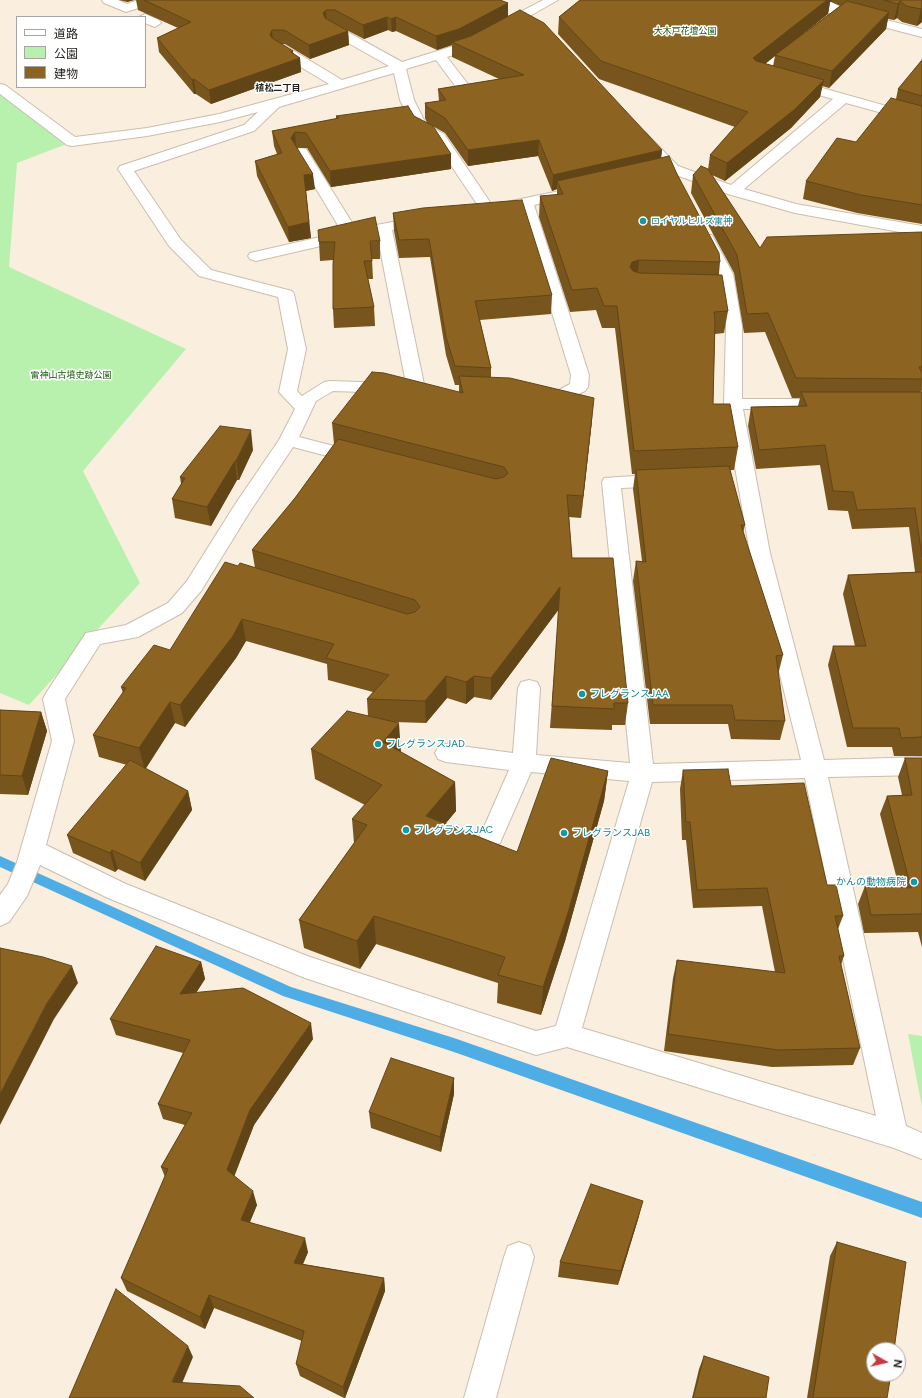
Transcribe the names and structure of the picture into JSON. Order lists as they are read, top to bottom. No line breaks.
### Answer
{"districts":["植松二丁目"],"parks":["大木戸花壇公園","雷神山古墳史跡公園"],"places":["ロイヤルヒルズ雷神","フレグランスJAA","フレグランスJAD","フレグランスJAC","フレグランスJAB","かんの動物病院"],"legend":["道路","公園","建物"],"north":"right"}
